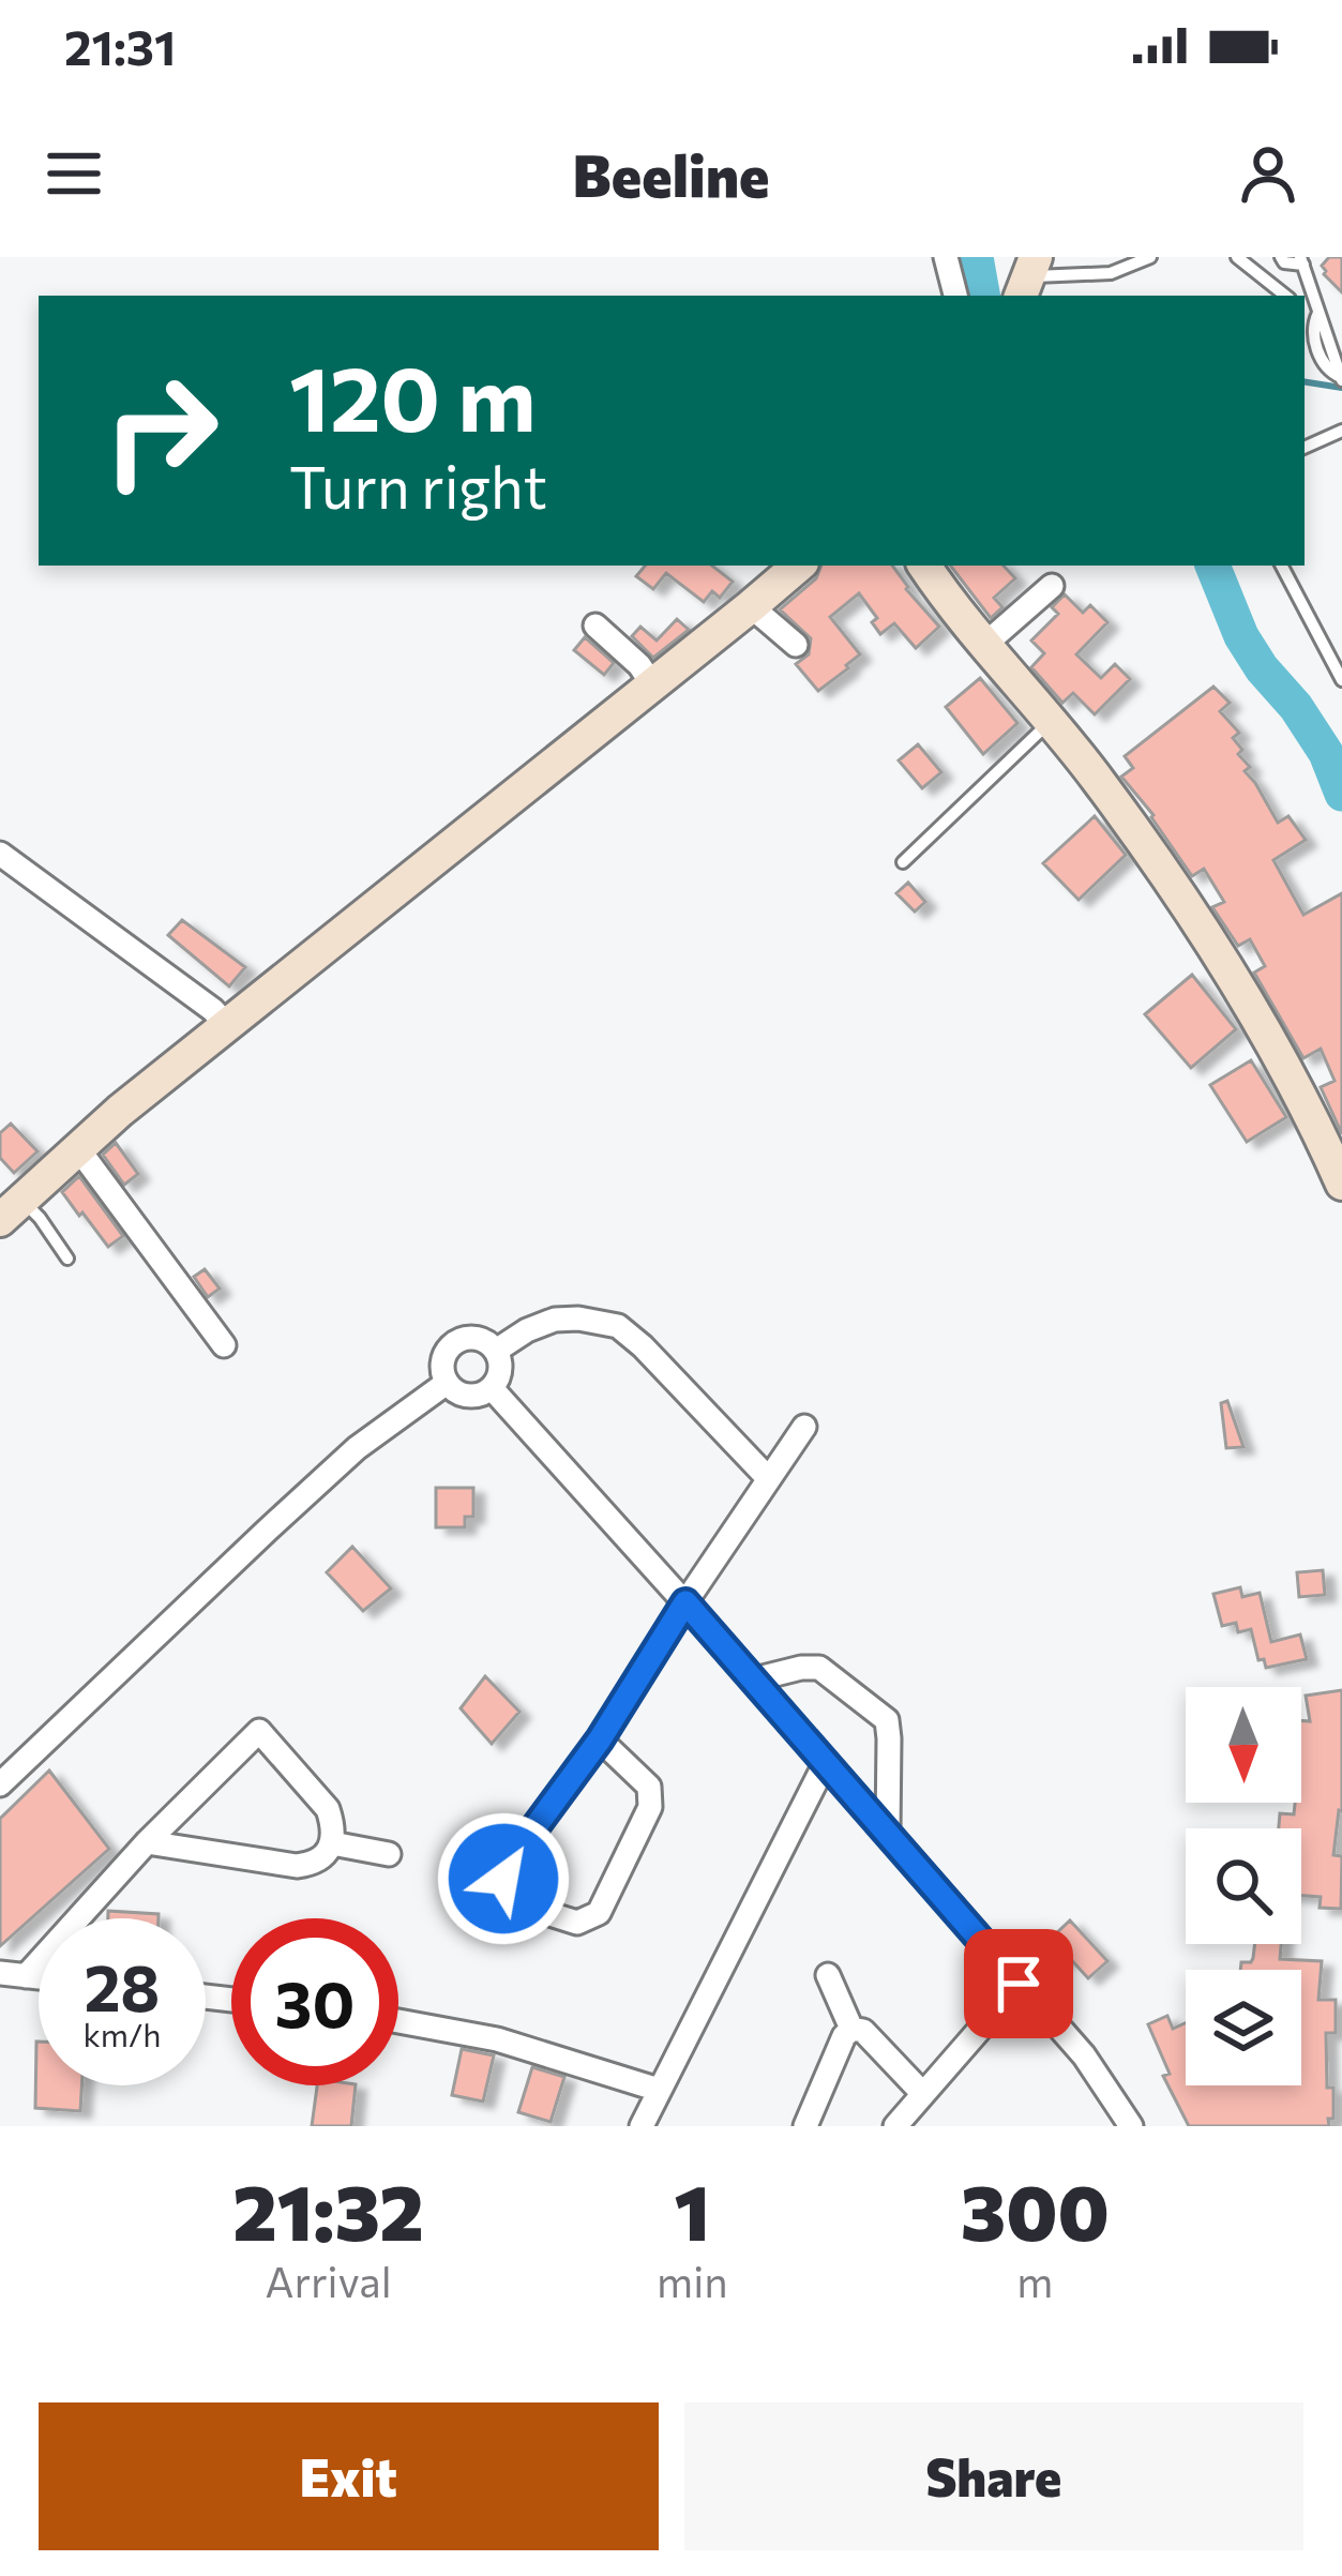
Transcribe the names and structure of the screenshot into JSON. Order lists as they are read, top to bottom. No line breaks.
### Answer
{"north":"bottom","page":{"status":"21:31","header":"Beeline","turn":["120 m","Turn right"],"speed":"28 km/h","limit":"30","eta":["21:32","Arrival","1","min","300","m"],"buttons":["Exit","Share"]}}
